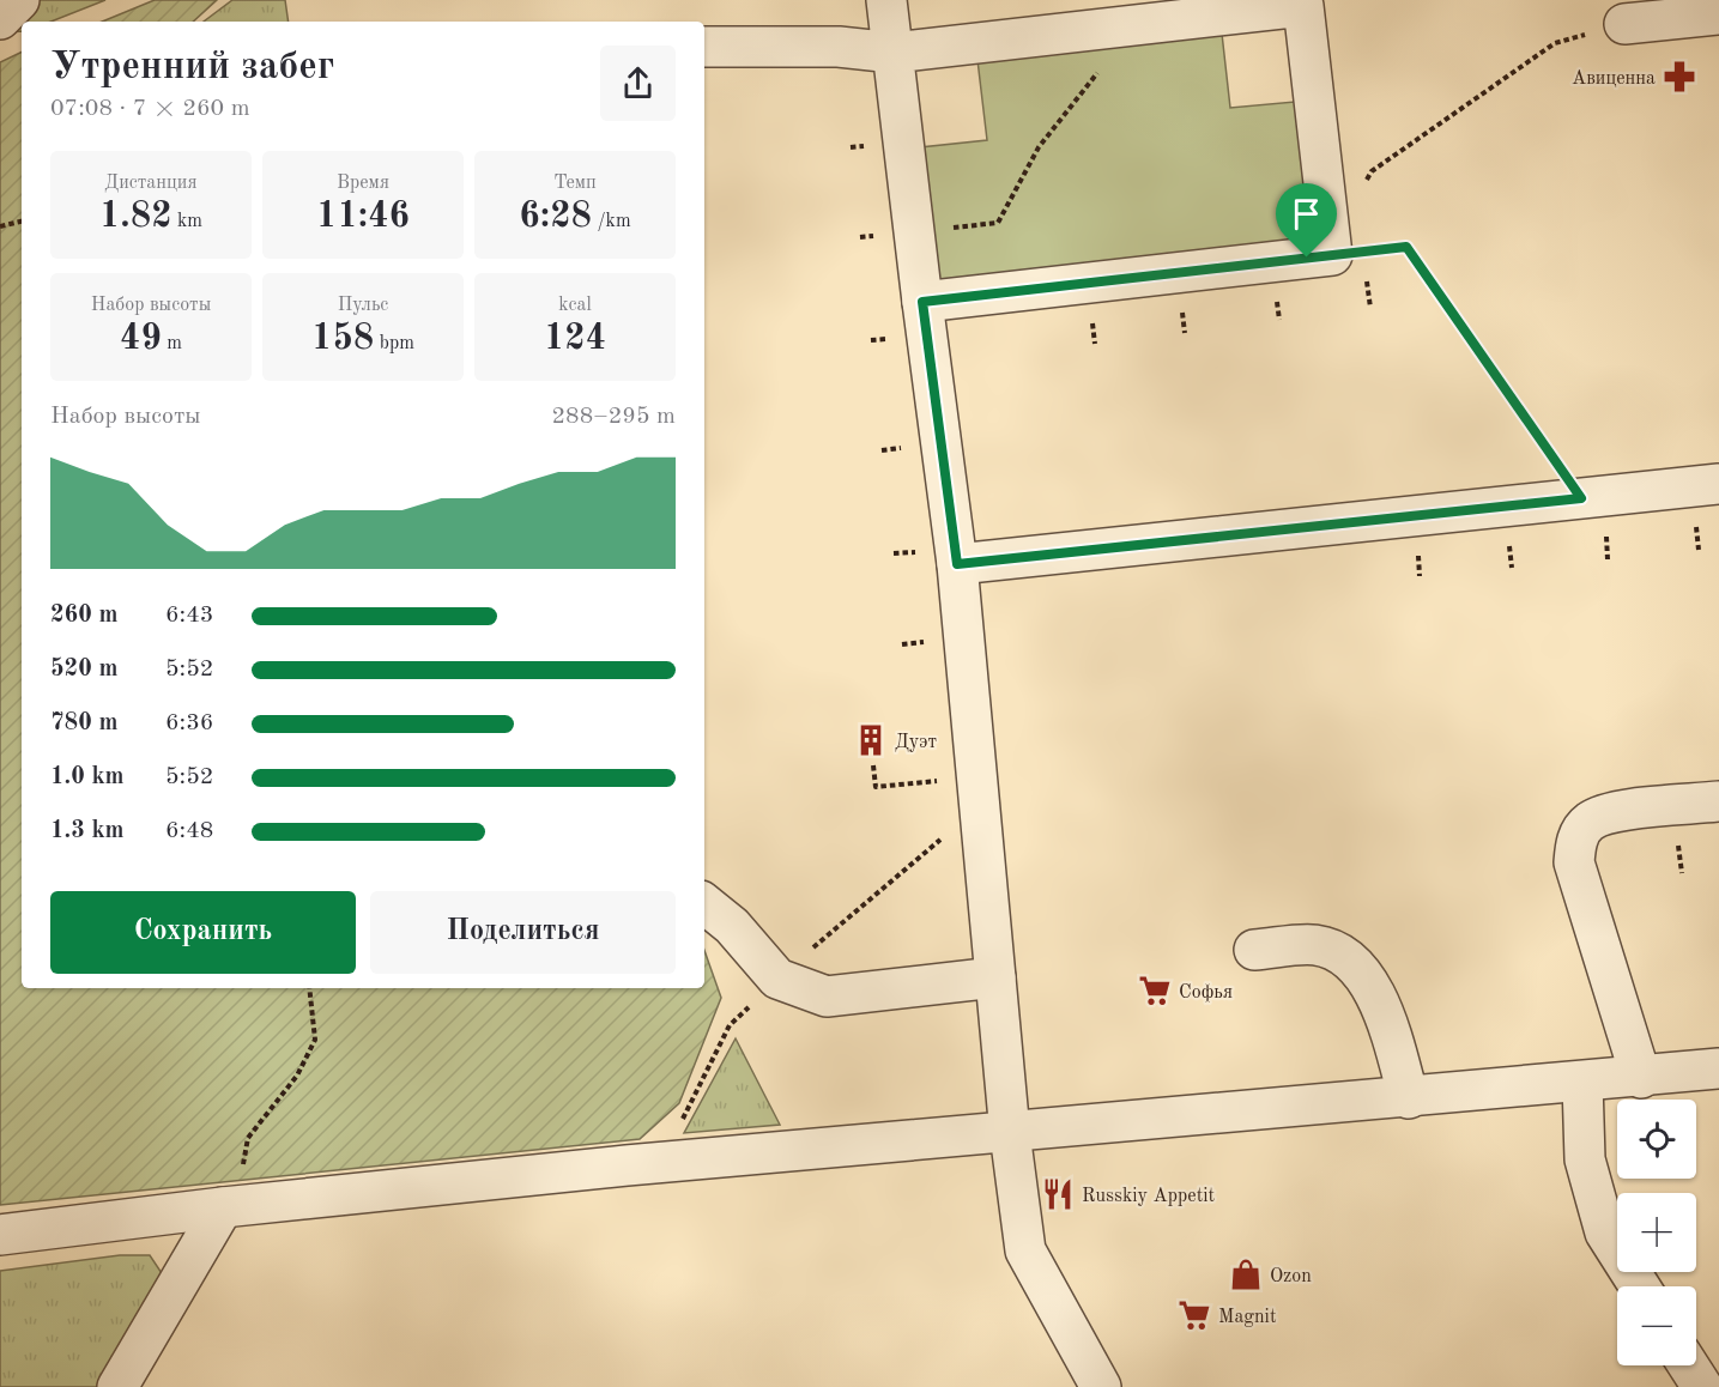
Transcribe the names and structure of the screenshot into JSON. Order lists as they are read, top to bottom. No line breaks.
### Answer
{"places":{"pharmacy":["Авиценна"],"building":["Дуэт"],"supermarket":["Софья","Magnit"],"restaurant":["Russkiy Appetit"],"shop":["Ozon"]},"page":{"heading":["Утренний забег","07:08 · 7 × 260 m"],"stats":[["Дистанция","1.82 km"],["Время","11:46"],["Темп","6:28 /km"],["Набор высоты","49 m"],["Пульс","158 bpm"],["kcal","124"]],"chart":["Набор высоты","288–295 m"],"list":[{"name":"260 m","note":"6:43"},{"name":"520 m","note":"5:52"},{"name":"780 m","note":"6:36"},{"name":"1.0 km","note":"5:52"},{"name":"1.3 km","note":"6:48"}],"buttons":["Сохранить","Поделиться"],"map_buttons":["+","−"]}}
